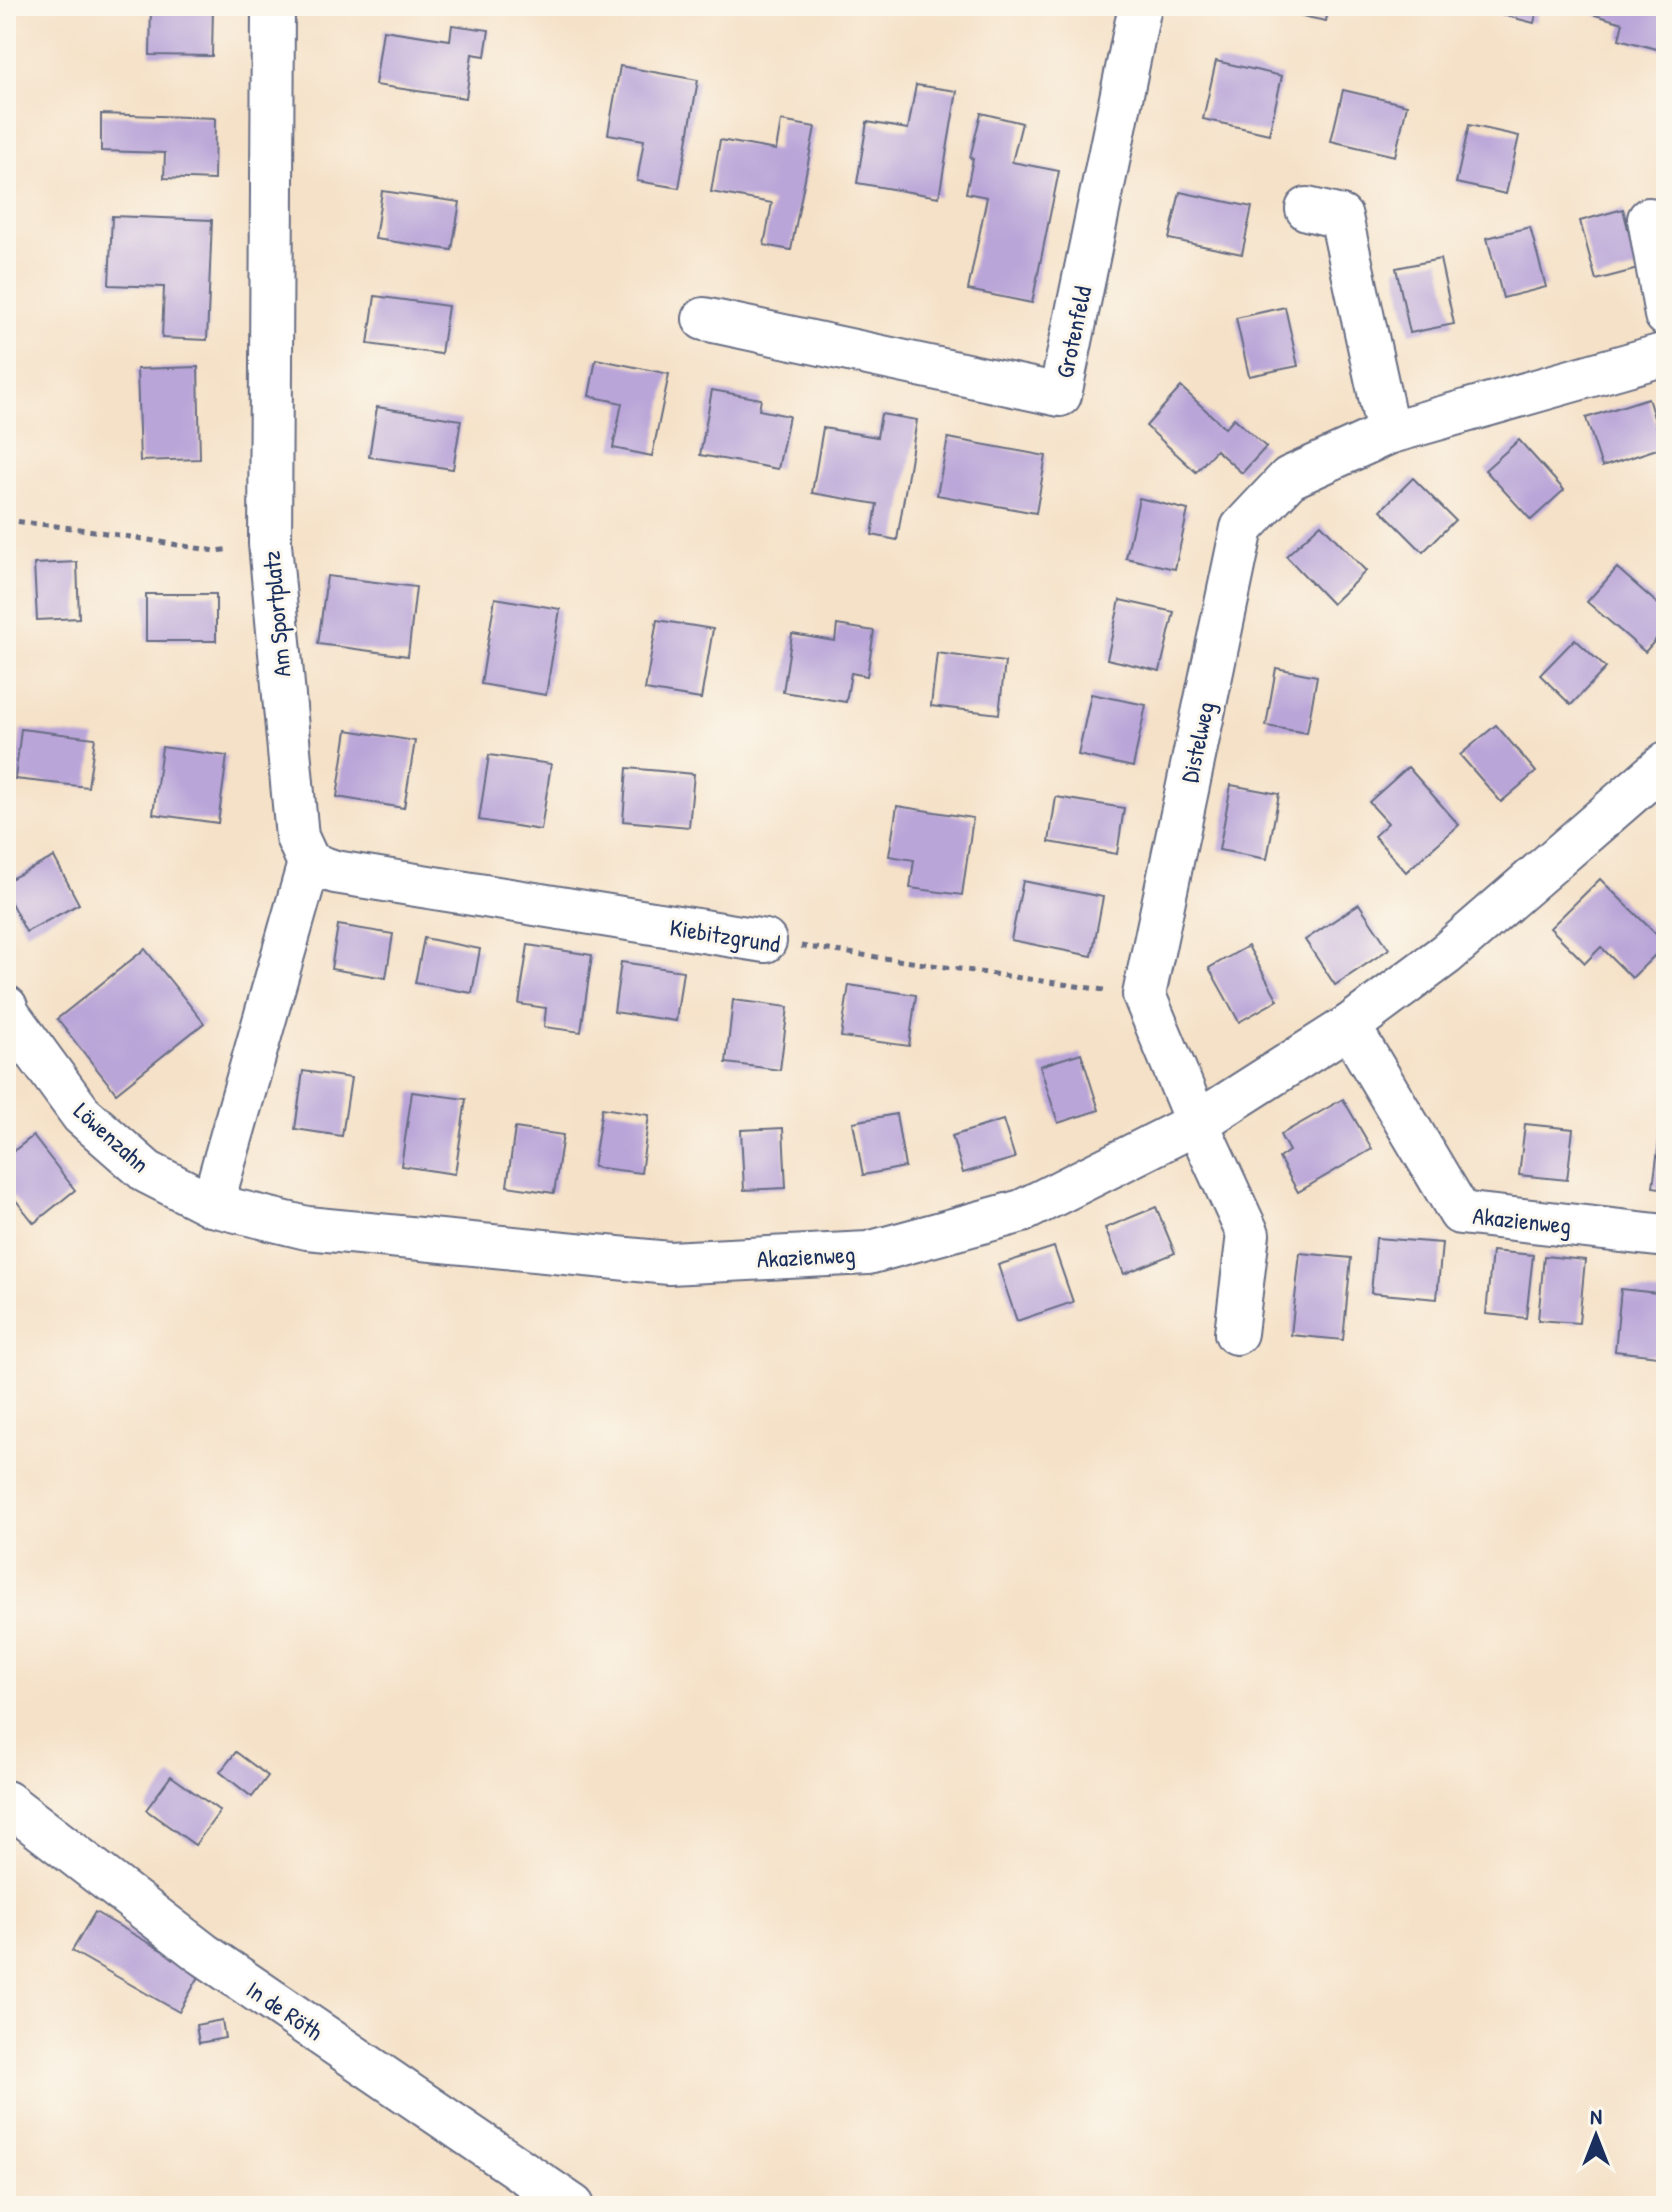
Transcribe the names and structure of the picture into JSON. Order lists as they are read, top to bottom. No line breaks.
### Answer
{"streets":{"street":["Grotenfeld","Am Sportplatz","Distelweg","Kiebitzgrund","Löwenzahn","Akazienweg","In de Röth"]},"crossings":[["Am Sportplatz","Kiebitzgrund"],["Distelweg","Kiebitzgrund"],["Löwenzahn","Akazienweg"]],"north":"top"}
